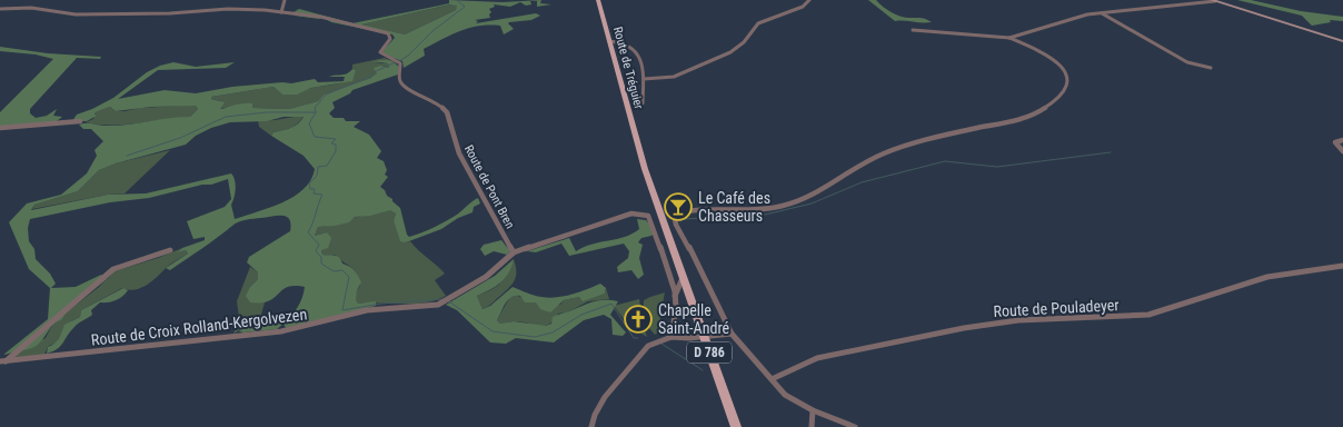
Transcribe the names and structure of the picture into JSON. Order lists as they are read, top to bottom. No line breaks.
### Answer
{"streets":{"main road":["Route de Tréguier","D 786"],"street":["Route de Pont Bren","Route de Pouladeyer","Route de Croix Rolland-Kergolvezen"]},"crossings":[["Route de Tréguier","D 786"],["Route de Pont Bren","Route de Croix Rolland-Kergolvezen"]],"places":{"bar":["Le Café des Chasseurs"],"church":["Chapelle Saint-André"]}}
